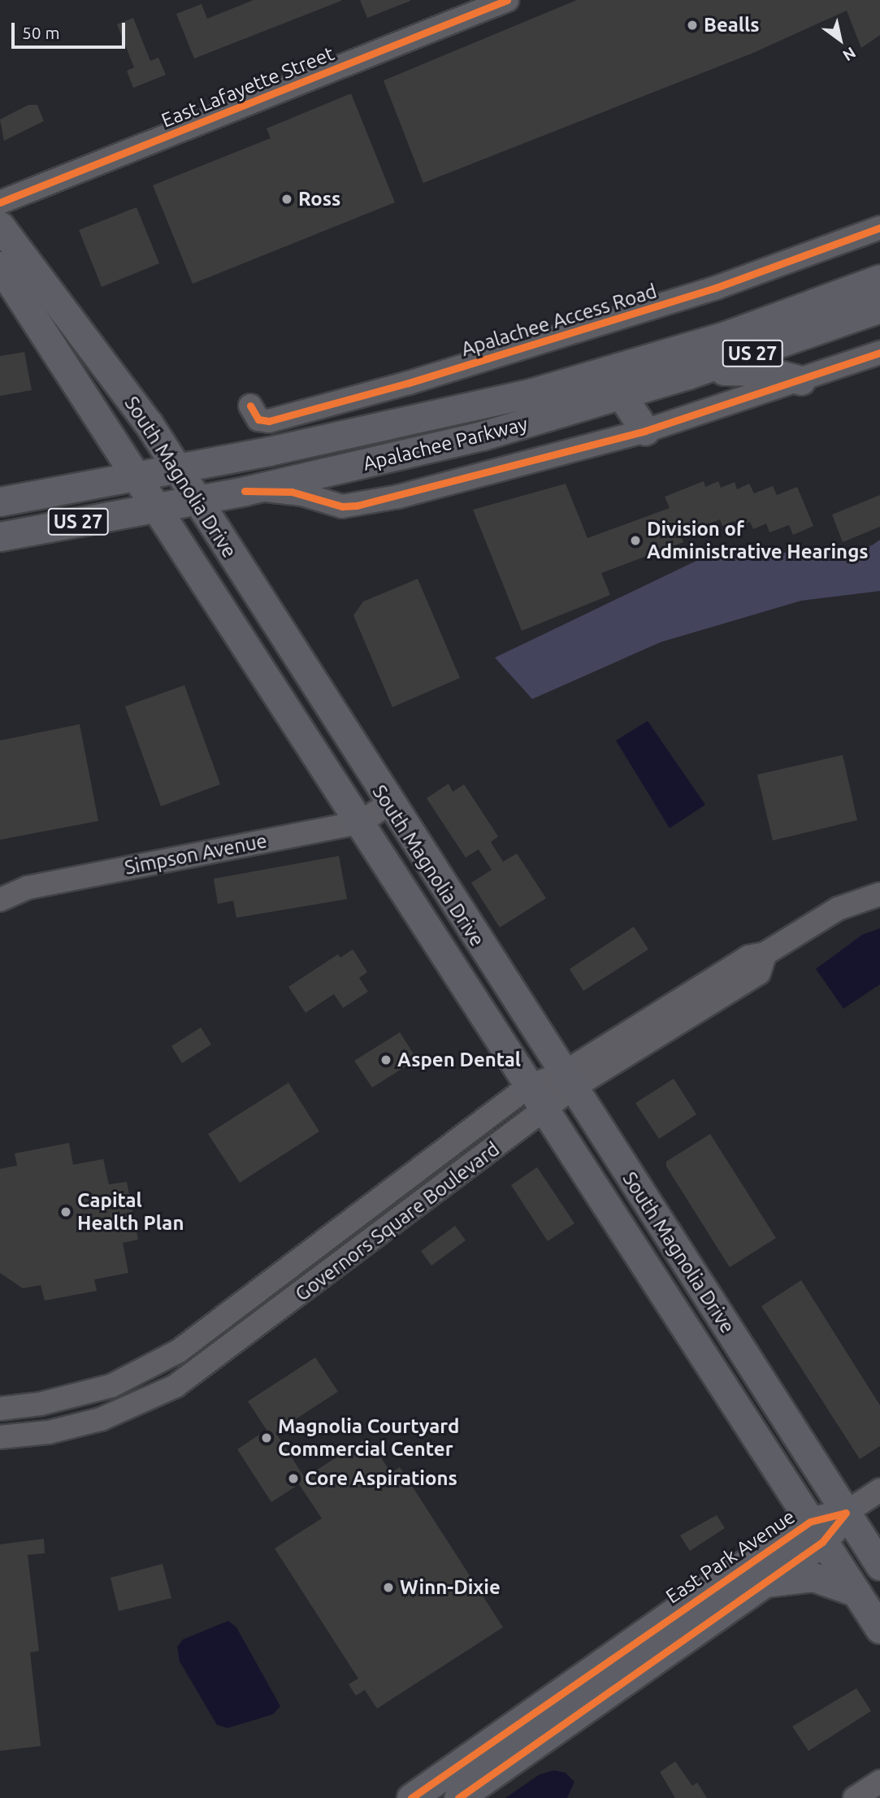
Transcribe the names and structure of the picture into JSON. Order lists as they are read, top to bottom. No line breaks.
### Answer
{"streets":{"main road":["US 27","Apalachee Parkway","South Magnolia Drive","East Park Avenue"],"street":["East Lafayette Street","Apalachee Access Road","Simpson Avenue","Governors Square Boulevard"]},"crossings":[["Apalachee Parkway","South Magnolia Drive"],["South Magnolia Drive","Simpson Avenue"],["South Magnolia Drive","Governors Square Boulevard"],["South Magnolia Drive","East Park Avenue"]],"places":["Bealls","Ross","Division of Administrative Hearings","Aspen Dental","Capital Health Plan","Magnolia Courtyard Commercial Center","Core Aspirations","Winn-Dixie"],"scale_bar":"50 m","north":"bottom right"}
